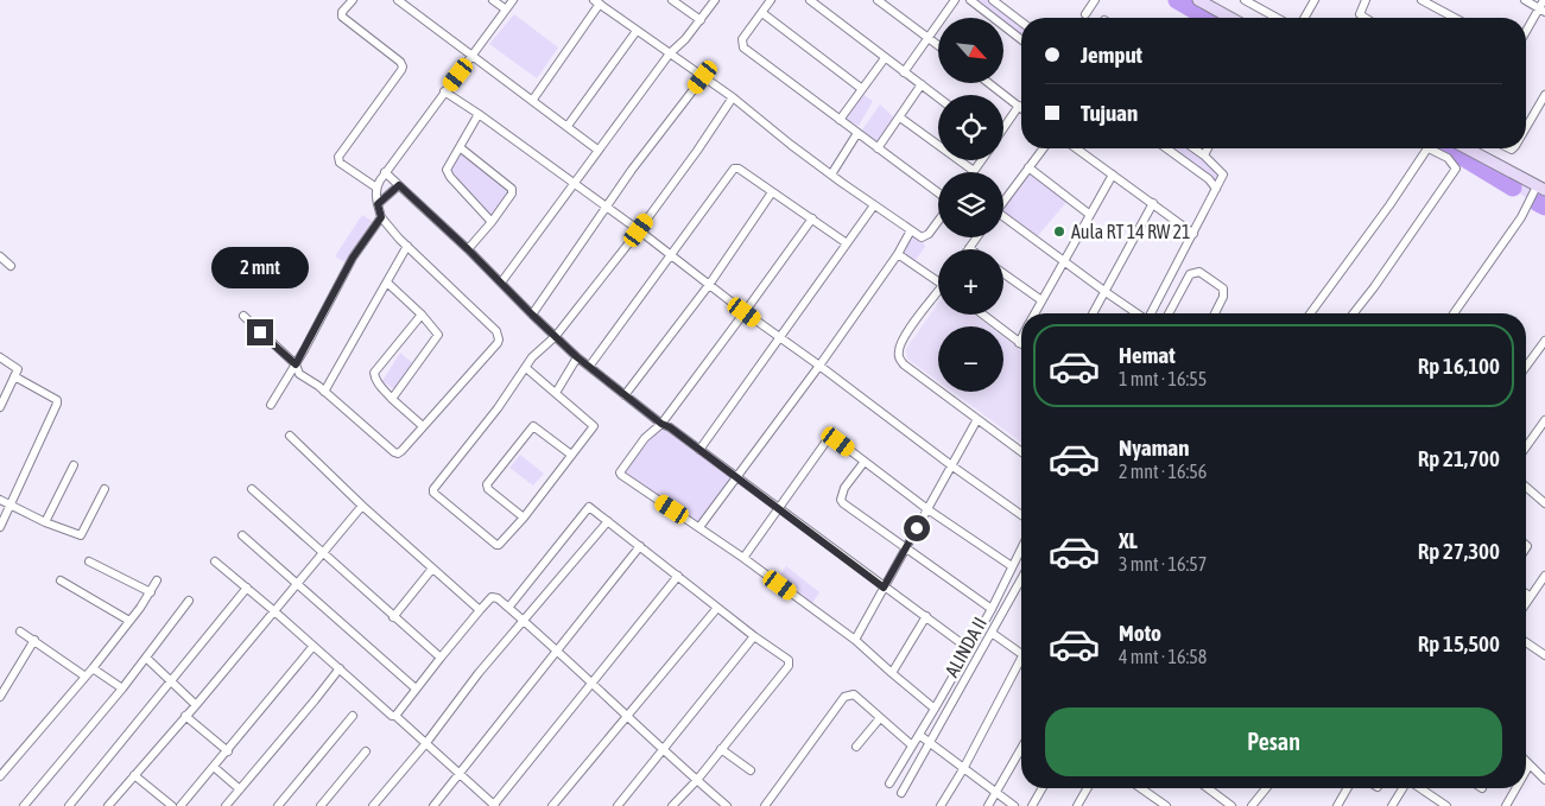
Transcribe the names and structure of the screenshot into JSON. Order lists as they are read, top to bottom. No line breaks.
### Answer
{"streets":{"street":["ALINDA II"]},"places":["Aula RT 14 RW 21"],"north":"bottom right","page":{"map_buttons":["+","−"],"banner":["Jemput","Tujuan"],"bubble":"2 mnt","list":[{"name":"Hemat","note":"1 mnt · 16:55","value":"Rp 16,100"},{"name":"Nyaman","note":"2 mnt · 16:56","value":"Rp 21,700"},{"name":"XL","note":"3 mnt · 16:57","value":"Rp 27,300"},{"name":"Moto","note":"4 mnt · 16:58","value":"Rp 15,500"}],"buttons":"Pesan"}}
